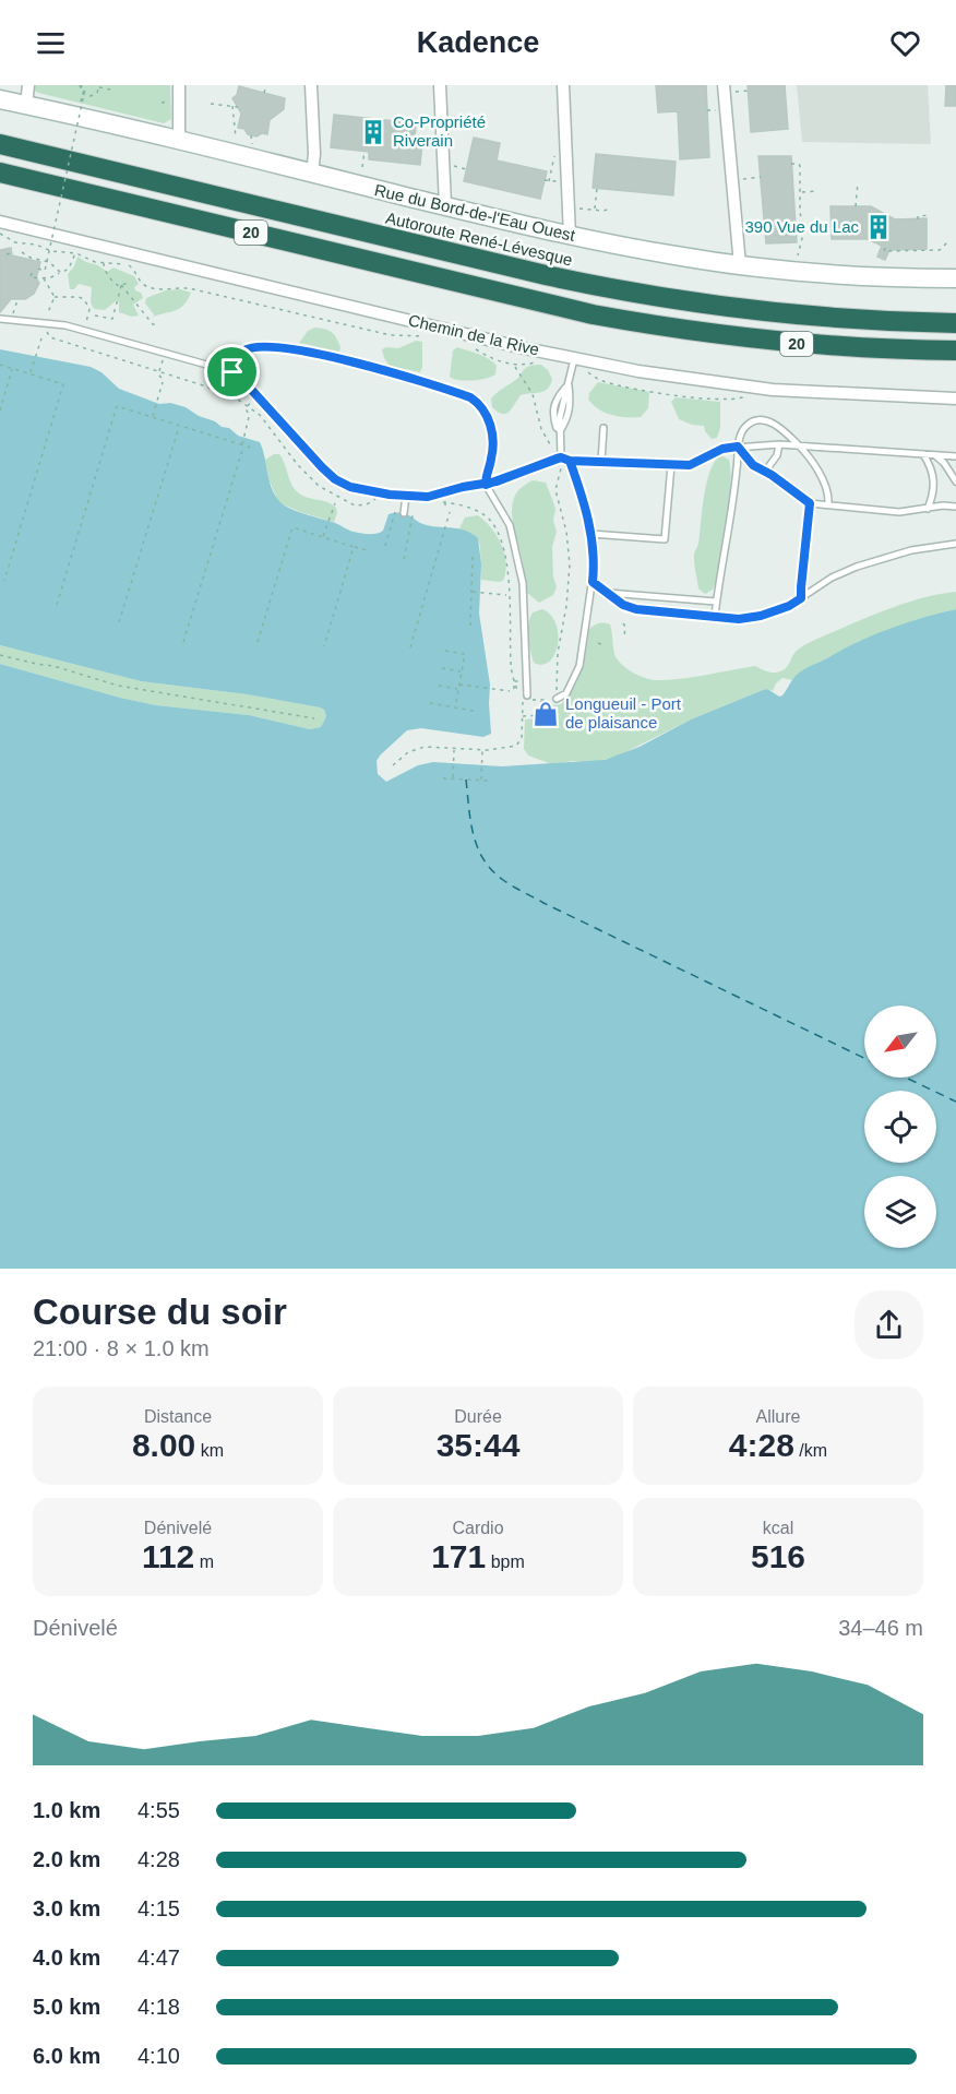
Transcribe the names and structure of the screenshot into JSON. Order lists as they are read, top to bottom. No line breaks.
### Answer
{"streets":{"highway":["20","Autoroute René-Lévesque"],"street":["Rue du Bord-de-l'Eau Ouest","Chemin de la Rive"]},"places":{"building":["Co-Propriété Riverain","390 Vue du Lac"],"shop":["Longueuil - Port de plaisance"]},"north":"bottom left","page":{"header":"Kadence","heading":["Course du soir","21:00 · 8 × 1.0 km"],"stats":[["Distance","8.00 km"],["Durée","35:44"],["Allure","4:28 /km"],["Dénivelé","112 m"],["Cardio","171 bpm"],["kcal","516"]],"chart":["Dénivelé","34–46 m"],"list":[{"name":"1.0 km","note":"4:55"},{"name":"2.0 km","note":"4:28"},{"name":"3.0 km","note":"4:15"},{"name":"4.0 km","note":"4:47"},{"name":"5.0 km","note":"4:18"},{"name":"6.0 km","note":"4:10"}]}}
